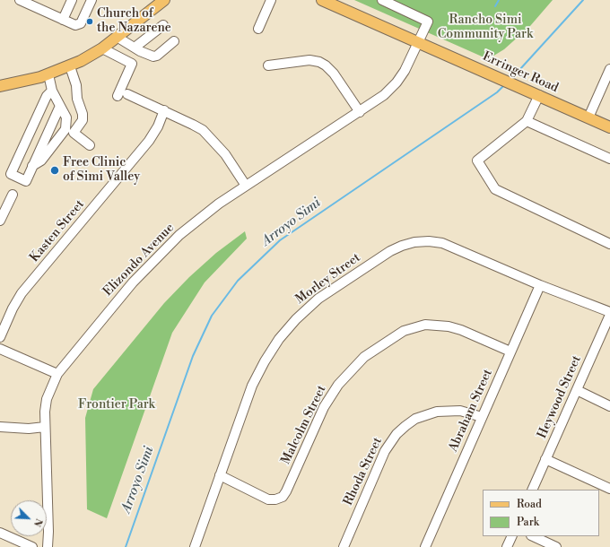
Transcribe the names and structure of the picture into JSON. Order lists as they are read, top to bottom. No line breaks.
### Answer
{"streets":{"main road":["Erringer Road"],"street":["Kasten Street","Elizondo Avenue","Morley Street","Heywood Street","Abraham Street","Malcolm Street","Rhoda Street"]},"crossings":[["Erringer Road","Elizondo Avenue"],["Morley Street","Heywood Street"],["Morley Street","Abraham Street"],["Morley Street","Malcolm Street"],["Abraham Street","Malcolm Street"],["Abraham Street","Rhoda Street"]],"water":["Arroyo Simi"],"parks":["Rancho Simi Community Park","Frontier Park"],"places":["Church of the Nazarene","Free Clinic of Simi Valley"],"legend":["Road","Park"],"north":"bottom right"}
